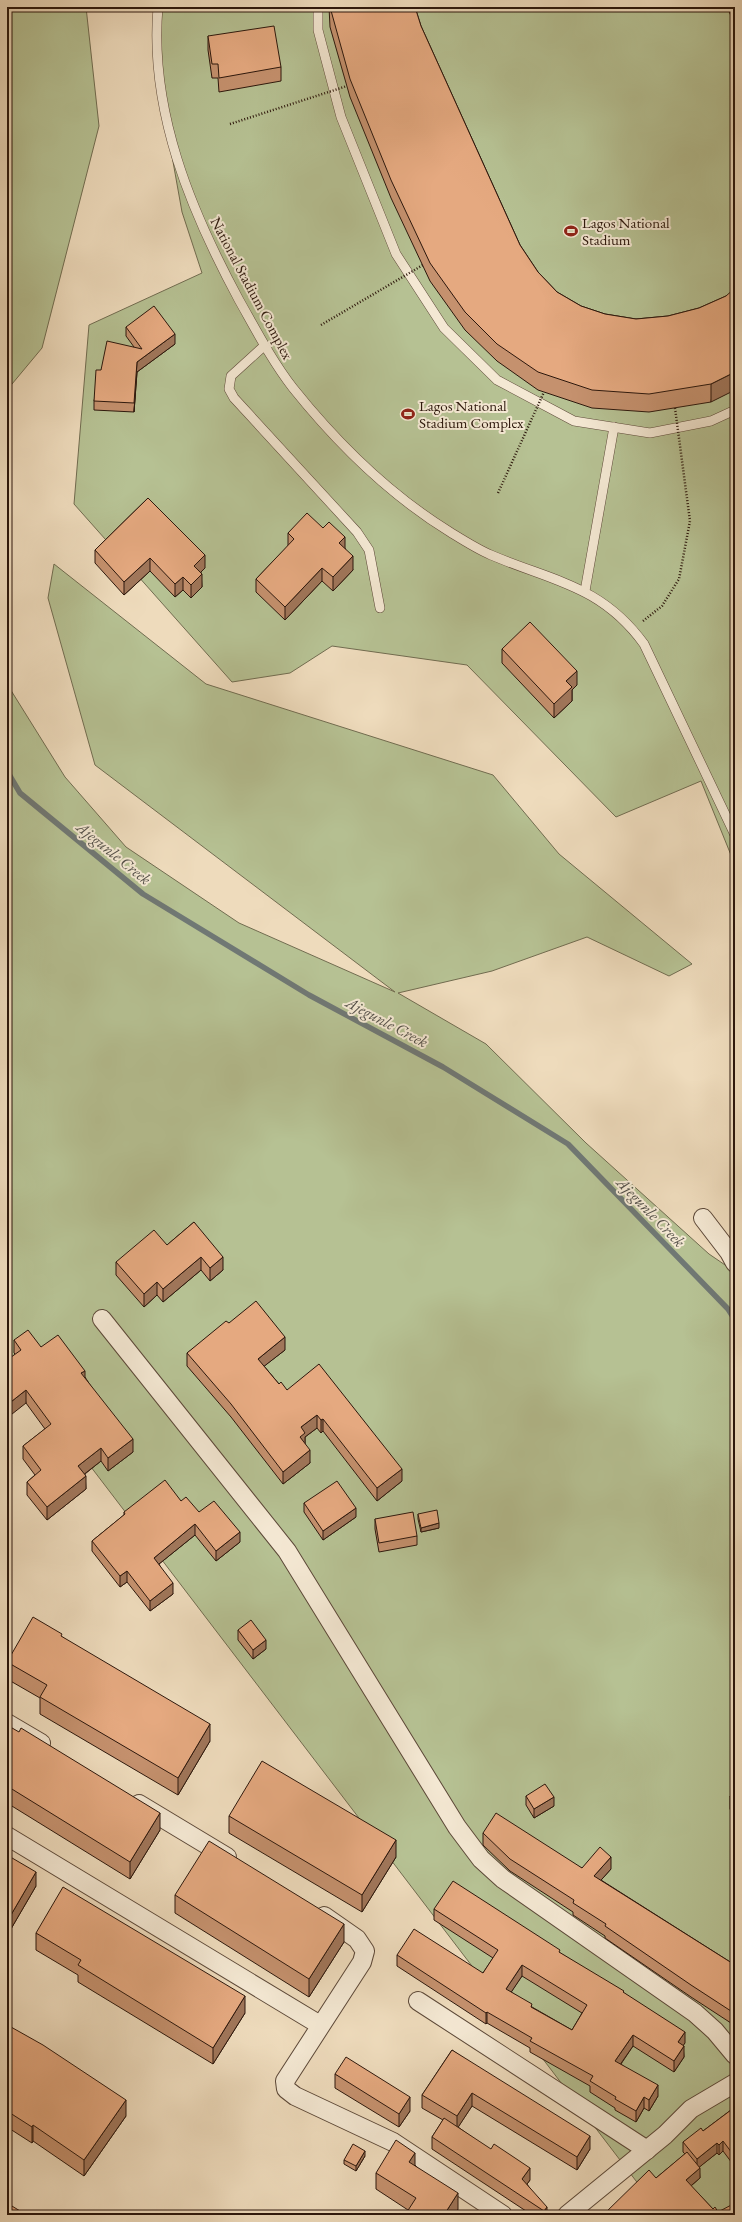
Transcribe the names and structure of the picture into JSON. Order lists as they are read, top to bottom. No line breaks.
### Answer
{"streets":{"lane":["National Stadium Complex"]},"water":["Ajegunle Creek"],"places":{"sports":["Lagos National Stadium","Lagos National Stadium Complex"]}}
